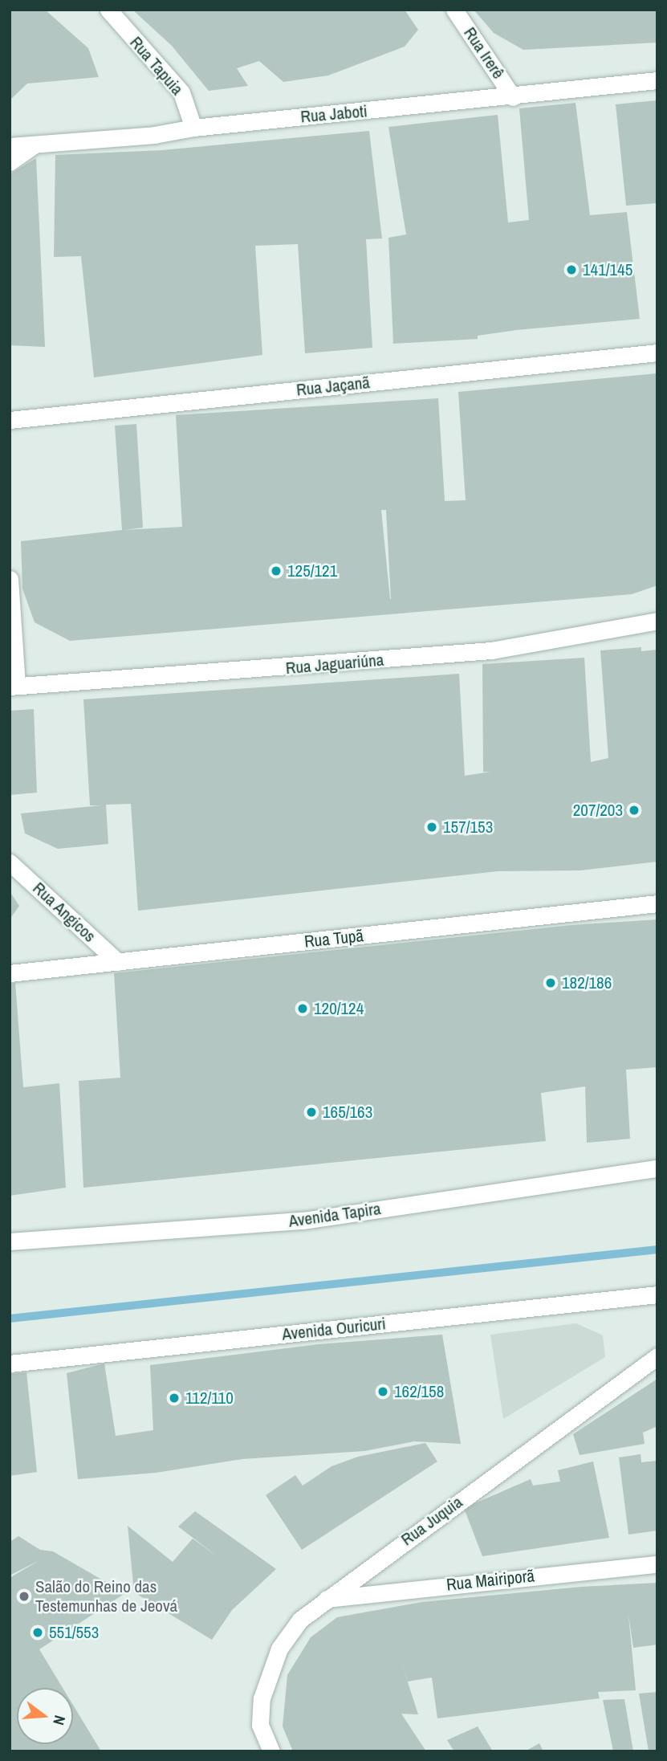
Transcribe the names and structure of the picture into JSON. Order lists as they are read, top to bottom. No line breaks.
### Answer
{"streets":{"street":["Rua Irerê","Rua Tapuia","Rua Jaboti","Rua Jaçanã","Rua Jaguariúna","Rua Angicos","Rua Tupã","Avenida Tapira","Avenida Ouricuri","Rua Juquia","Rua Mairiporã"]},"crossings":[["Rua Irerê","Rua Jaboti"],["Rua Tapuia","Rua Jaboti"],["Rua Angicos","Rua Tupã"],["Rua Juquia","Rua Mairiporã"]],"places":["141/145","125/121","207/203","157/153","182/186","120/124","165/163","162/158","112/110","Salão do Reino das Testemunhas de Jeová","551/553"],"north":"right"}
